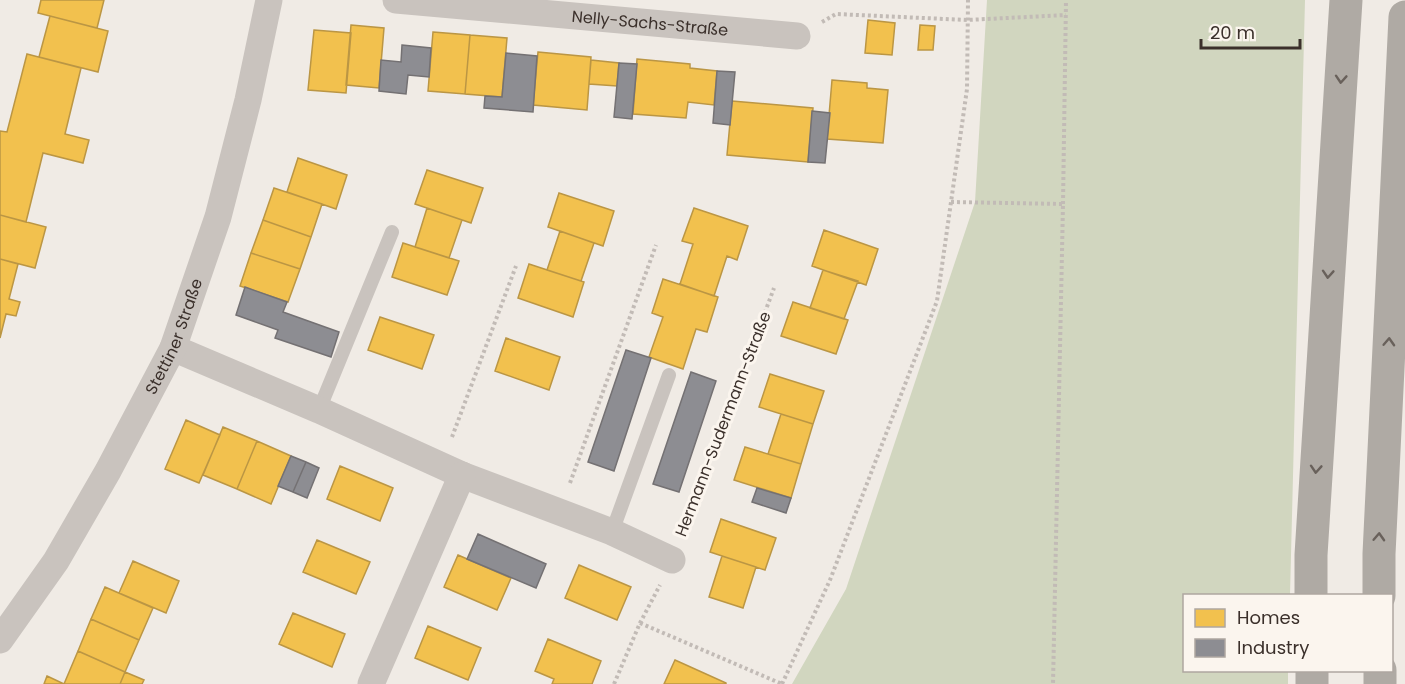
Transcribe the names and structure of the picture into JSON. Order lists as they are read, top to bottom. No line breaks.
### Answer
{"streets":{"street":["Nelly-Sachs-Straße","Stettiner Straße","Hermann-Sudermann-Straße"]},"crossings":[["Stettiner Straße","Hermann-Sudermann-Straße"]],"legend":["Homes","Industry"],"scale_bar":"20 m"}
